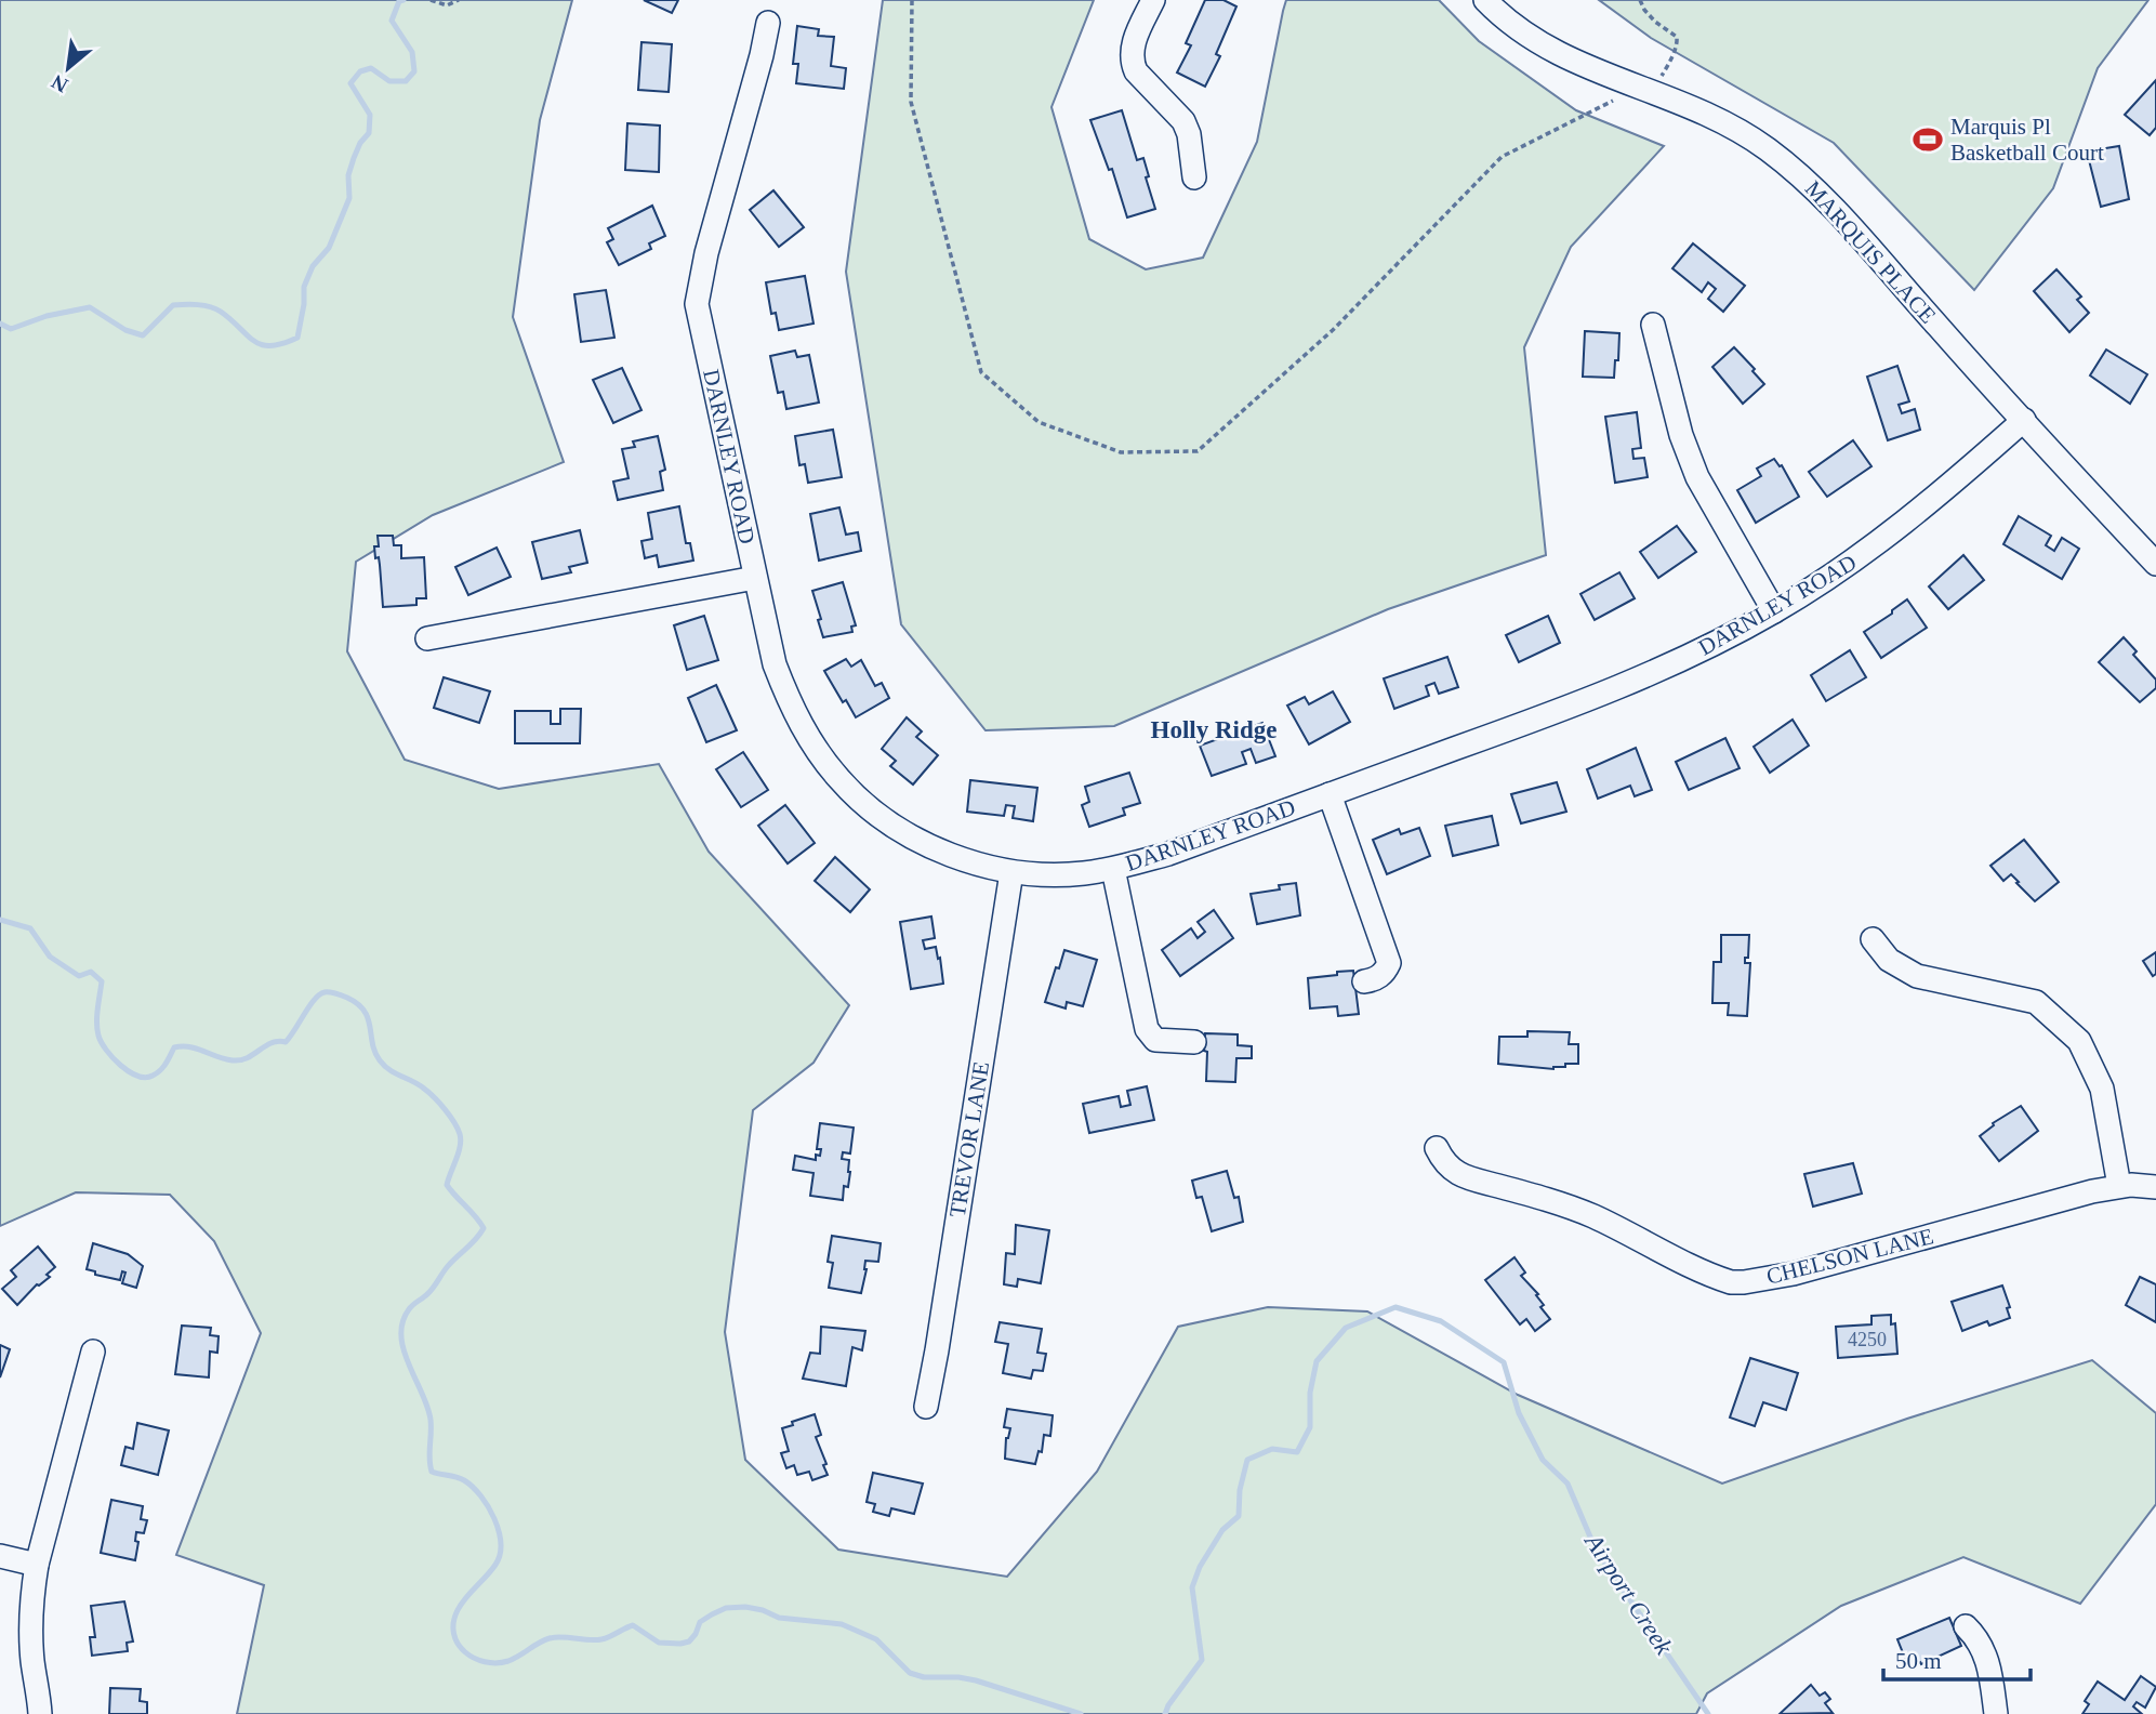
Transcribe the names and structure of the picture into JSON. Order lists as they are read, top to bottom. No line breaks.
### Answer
{"streets":{"street":["MARQUIS PLACE","DARNLEY ROAD","TREVOR LANE","CHELSON LANE"]},"crossings":[["MARQUIS PLACE","DARNLEY ROAD"],["DARNLEY ROAD","TREVOR LANE"]],"districts":["Holly Ridge"],"water":["Airport Creek"],"places":{"sports":["Marquis Pl Basketball Court"]},"house_numbers":["4250"],"scale_bar":"50 m","north":"bottom left"}
